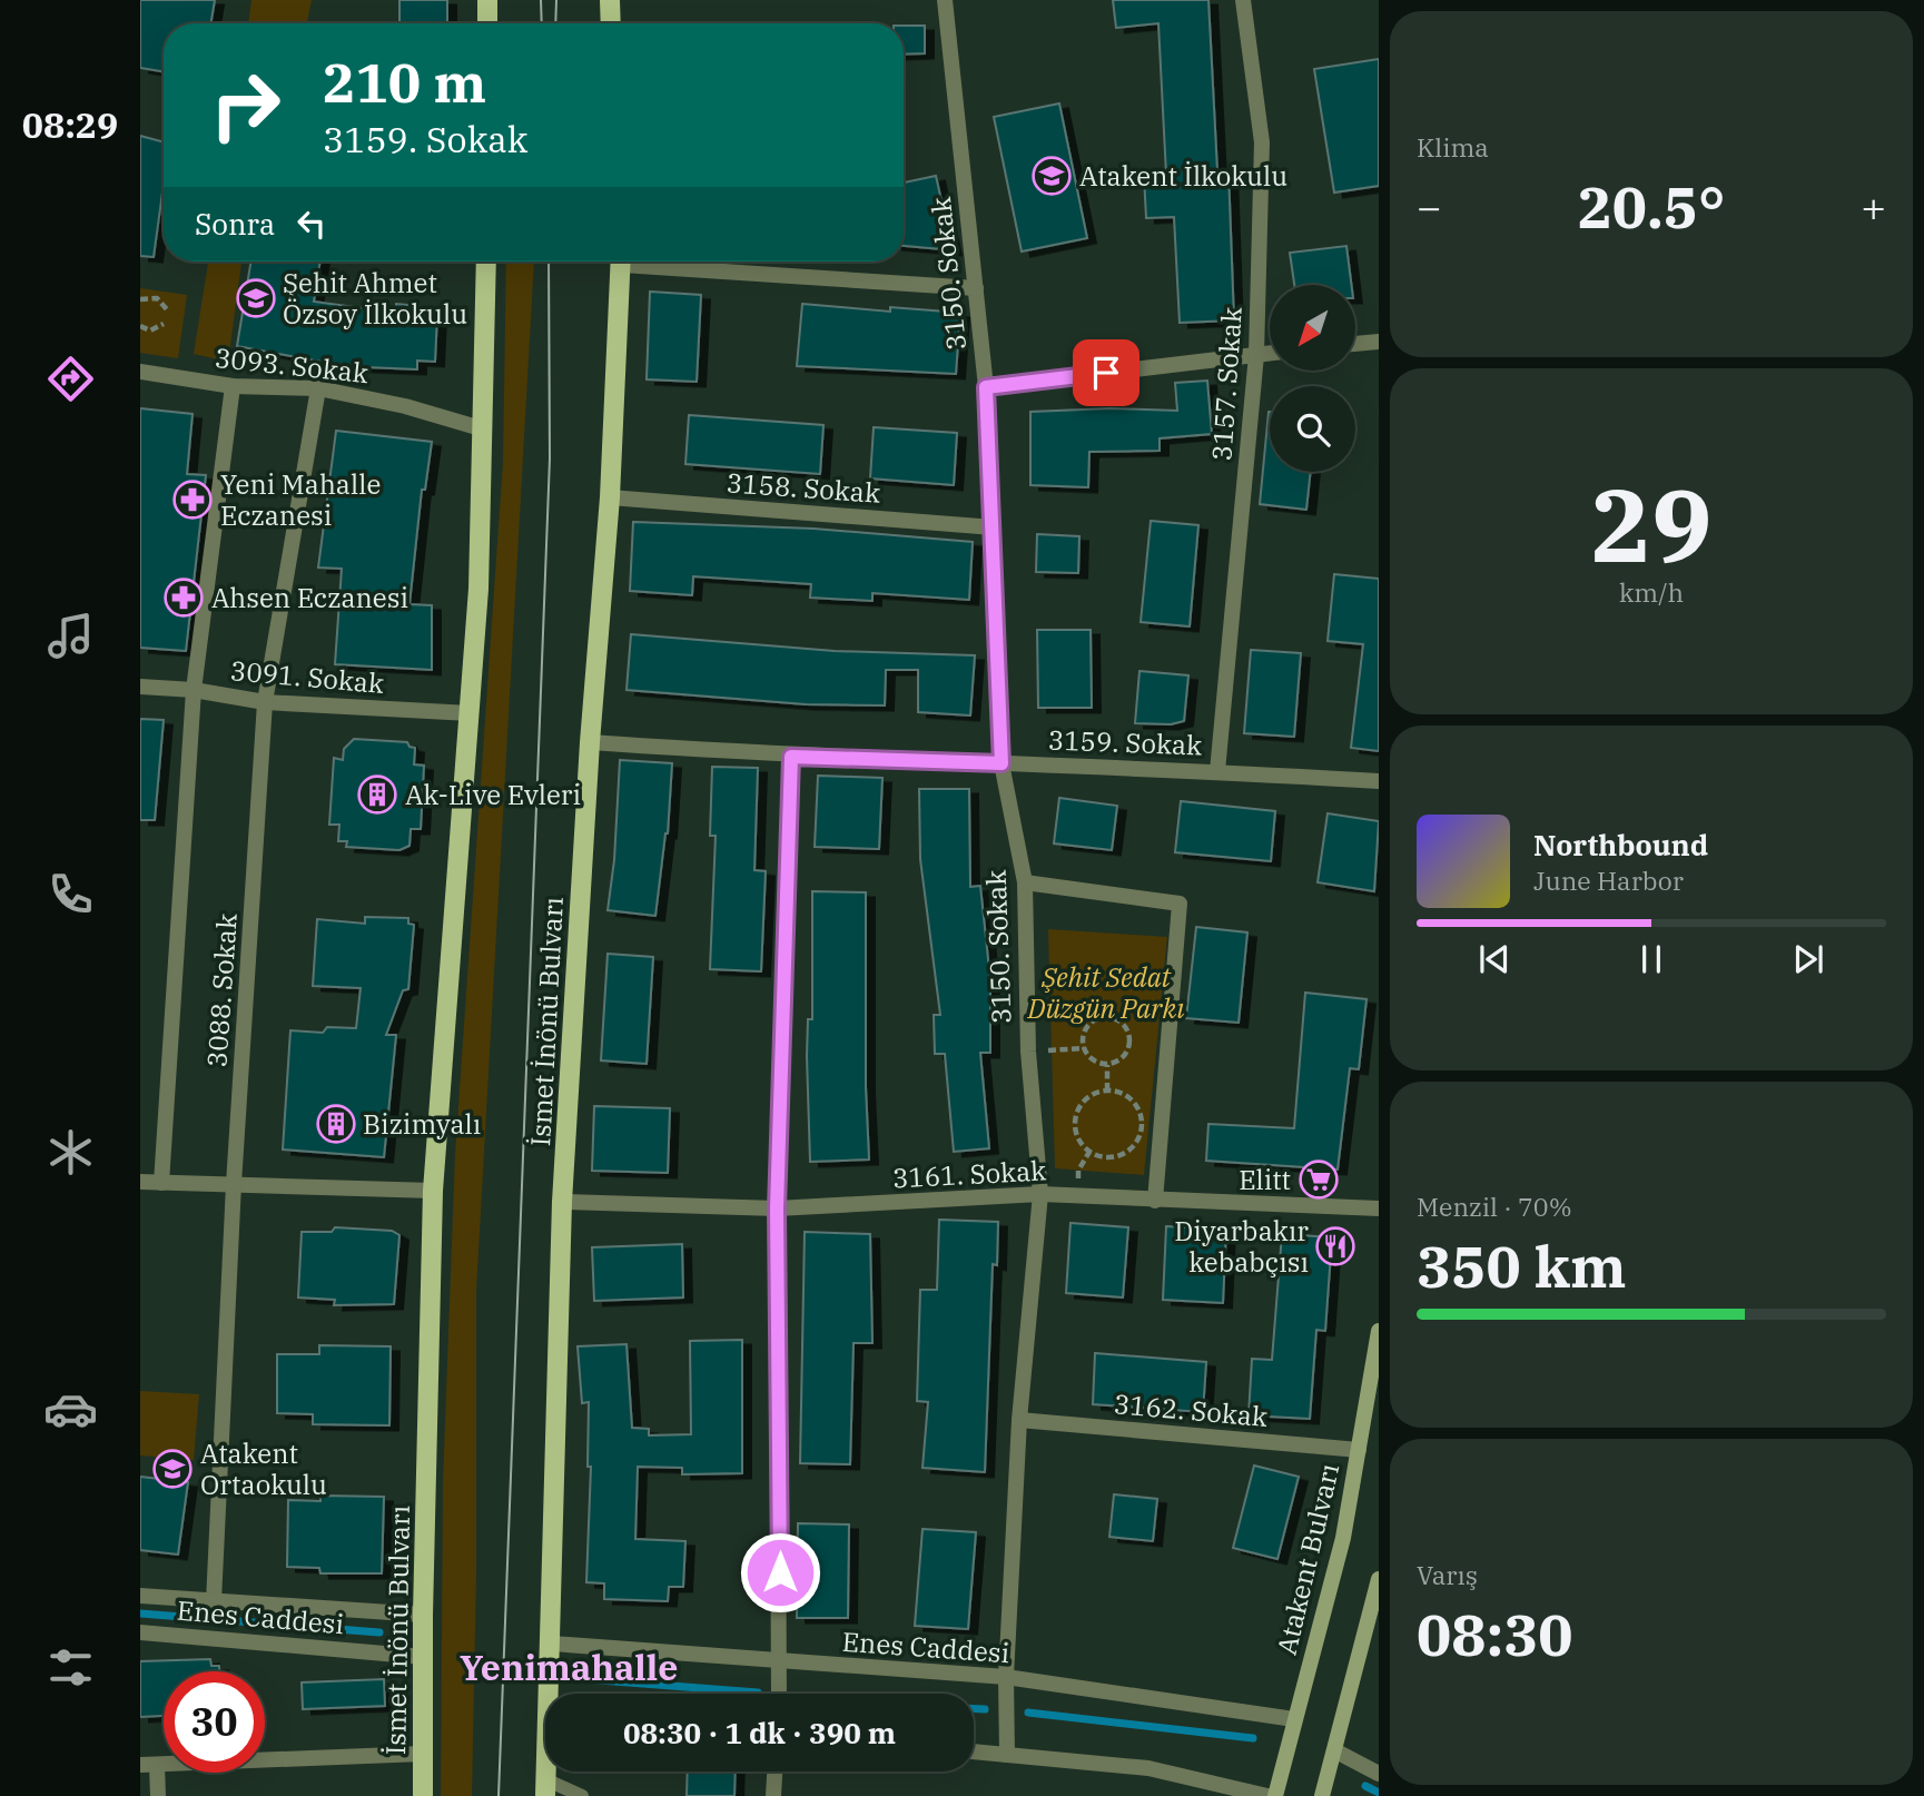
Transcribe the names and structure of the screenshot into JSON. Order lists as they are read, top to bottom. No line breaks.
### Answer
{"streets":{"main road":["İsmet İnönü Bulvarı","Atakent Bulvarı"],"street":["3150. Sokak","3093. Sokak","3157. Sokak","3158. Sokak","3091. Sokak","3159. Sokak","3088. Sokak","3161. Sokak","3162. Sokak","Enes Caddesi"]},"crossings":[["3150. Sokak","3158. Sokak"],["3150. Sokak","3159. Sokak"],["3150. Sokak","3161. Sokak"],["3150. Sokak","3162. Sokak"],["3150. Sokak","Enes Caddesi"],["3093. Sokak","3088. Sokak"],["3093. Sokak","İsmet İnönü Bulvarı"],["3157. Sokak","3159. Sokak"],["3158. Sokak","İsmet İnönü Bulvarı"],["3091. Sokak","3088. Sokak"],["3091. Sokak","İsmet İnönü Bulvarı"],["3159. Sokak","İsmet İnönü Bulvarı"],["3088. Sokak","Enes Caddesi"],["İsmet İnönü Bulvarı","3161. Sokak"],["İsmet İnönü Bulvarı","Enes Caddesi"],["3162. Sokak","Atakent Bulvarı"],["Atakent Bulvarı","Enes Caddesi"]],"districts":["Yenimahalle"],"parks":["Şehit Sedat Düzgün Parkı"],"places":{"school or university":["Atakent İlkokulu","Şehit Ahmet Özsoy İlkokulu","Atakent Ortaokulu"],"pharmacy":["Yeni Mahalle Eczanesi","Ahsen Eczanesi"],"building":["Ak-Live Evleri","Bizimyalı"],"supermarket":["Elitt"],"restaurant":["Diyarbakır kebabçısı"]},"north":"bottom left","page":{"tabs":"08:29","tile":["Klima",["29","km/h"],["Menzil · 70%","350 km"],["Varış","08:30"]],"turn":["210 m","3159. Sokak"],"heat":["−","20.5°","+"],"then":"Sonra","song":["Northbound","June Harbor"],"limit":"30","trip":"08:30 · 1 dk · 390 m"}}
